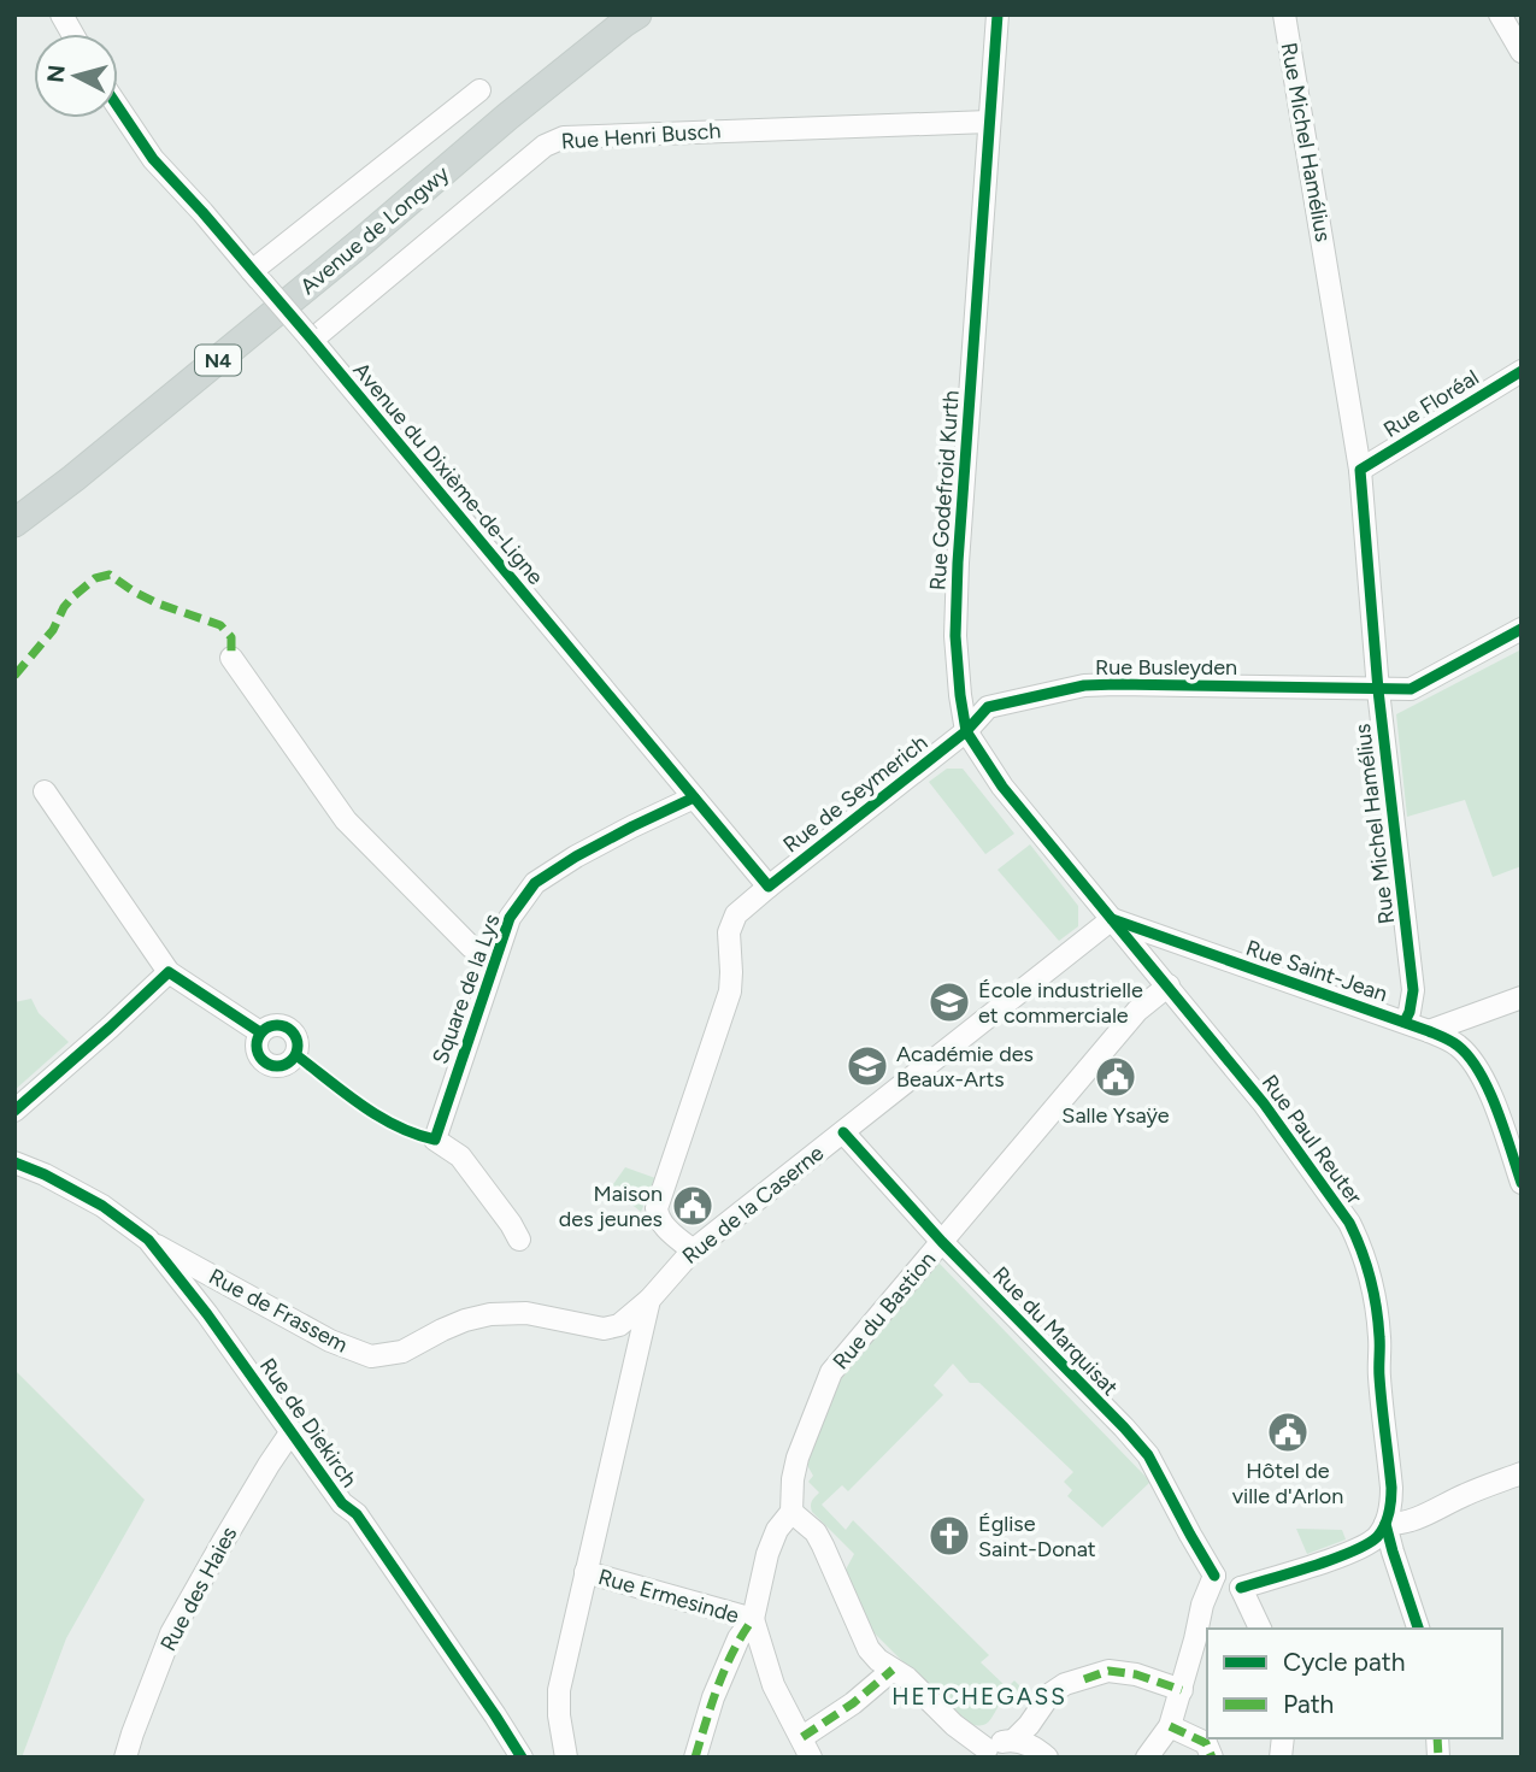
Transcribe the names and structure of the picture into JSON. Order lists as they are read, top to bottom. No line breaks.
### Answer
{"streets":{"main road":["Avenue de Longwy","N4"],"street":["Rue Henri Busch","Rue Michel Hamélius","Rue Floréal","Avenue du Dixième-de-Ligne","Rue Godefroid Kurth","Rue Busleyden","Rue de Seymerich","Rue Saint-Jean","Square de la Lys","Rue Paul Reuter","Rue de la Caserne","Rue de Frassem","Rue du Bastion","Rue du Marquisat","Rue de Diekirch","Rue des Haies","Rue Ermesinde"]},"crossings":[["Rue Henri Busch","Avenue du Dixième-de-Ligne"],["Rue Henri Busch","Rue Godefroid Kurth"],["Rue Michel Hamélius","Rue Floréal"],["Rue Michel Hamélius","Rue Busleyden"],["Rue Michel Hamélius","Rue Saint-Jean"],["Avenue de Longwy","N4"],["Avenue du Dixième-de-Ligne","Rue de Seymerich"],["Avenue du Dixième-de-Ligne","Square de la Lys"],["Rue Godefroid Kurth","Rue Busleyden"],["Rue Godefroid Kurth","Rue de Seymerich"],["Rue Godefroid Kurth","Rue Saint-Jean"],["Rue Godefroid Kurth","Rue Paul Reuter"],["Rue Godefroid Kurth","Rue de la Caserne"],["Rue Busleyden","Rue de Seymerich"],["Rue de Seymerich","Rue de la Caserne"],["Rue Saint-Jean","Rue Paul Reuter"],["Rue Saint-Jean","Rue de la Caserne"],["Rue Paul Reuter","Rue de la Caserne"],["Rue Paul Reuter","Rue du Bastion"],["Rue de la Caserne","Rue de Frassem"],["Rue de la Caserne","Rue du Marquisat"],["Rue de la Caserne","Rue Ermesinde"],["Rue de Frassem","Rue de Diekirch"],["Rue du Bastion","Rue du Marquisat"],["Rue du Bastion","Rue Ermesinde"],["Rue de Diekirch","Rue des Haies"]],"districts":["HETCHEGASS"],"places":{"school or university":["École industrielle et commerciale","Académie des Beaux-Arts"],"public building":["Salle Ysaÿe","Maison des jeunes","Hôtel de ville d'Arlon"],"church":["Église Saint-Donat"]},"legend":["Cycle path","Path"],"north":"left"}
